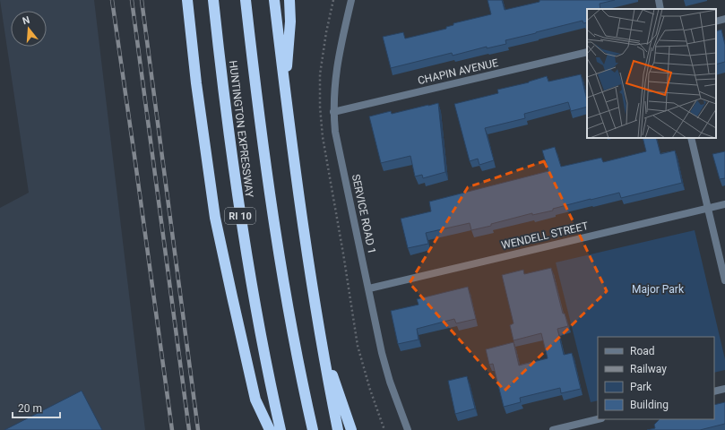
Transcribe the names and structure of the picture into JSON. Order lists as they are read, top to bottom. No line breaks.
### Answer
{"streets":{"highway":["HUNTINGTON EXPRESSWAY","RI 10"],"street":["CHAPIN AVENUE","SERVICE ROAD 1","WENDELL STREET"]},"crossings":[["CHAPIN AVENUE","SERVICE ROAD 1"],["SERVICE ROAD 1","WENDELL STREET"]],"parks":["Major Park"],"legend":["Road","Railway","Park","Building"],"scale_bar":"20 m","north":"top"}
